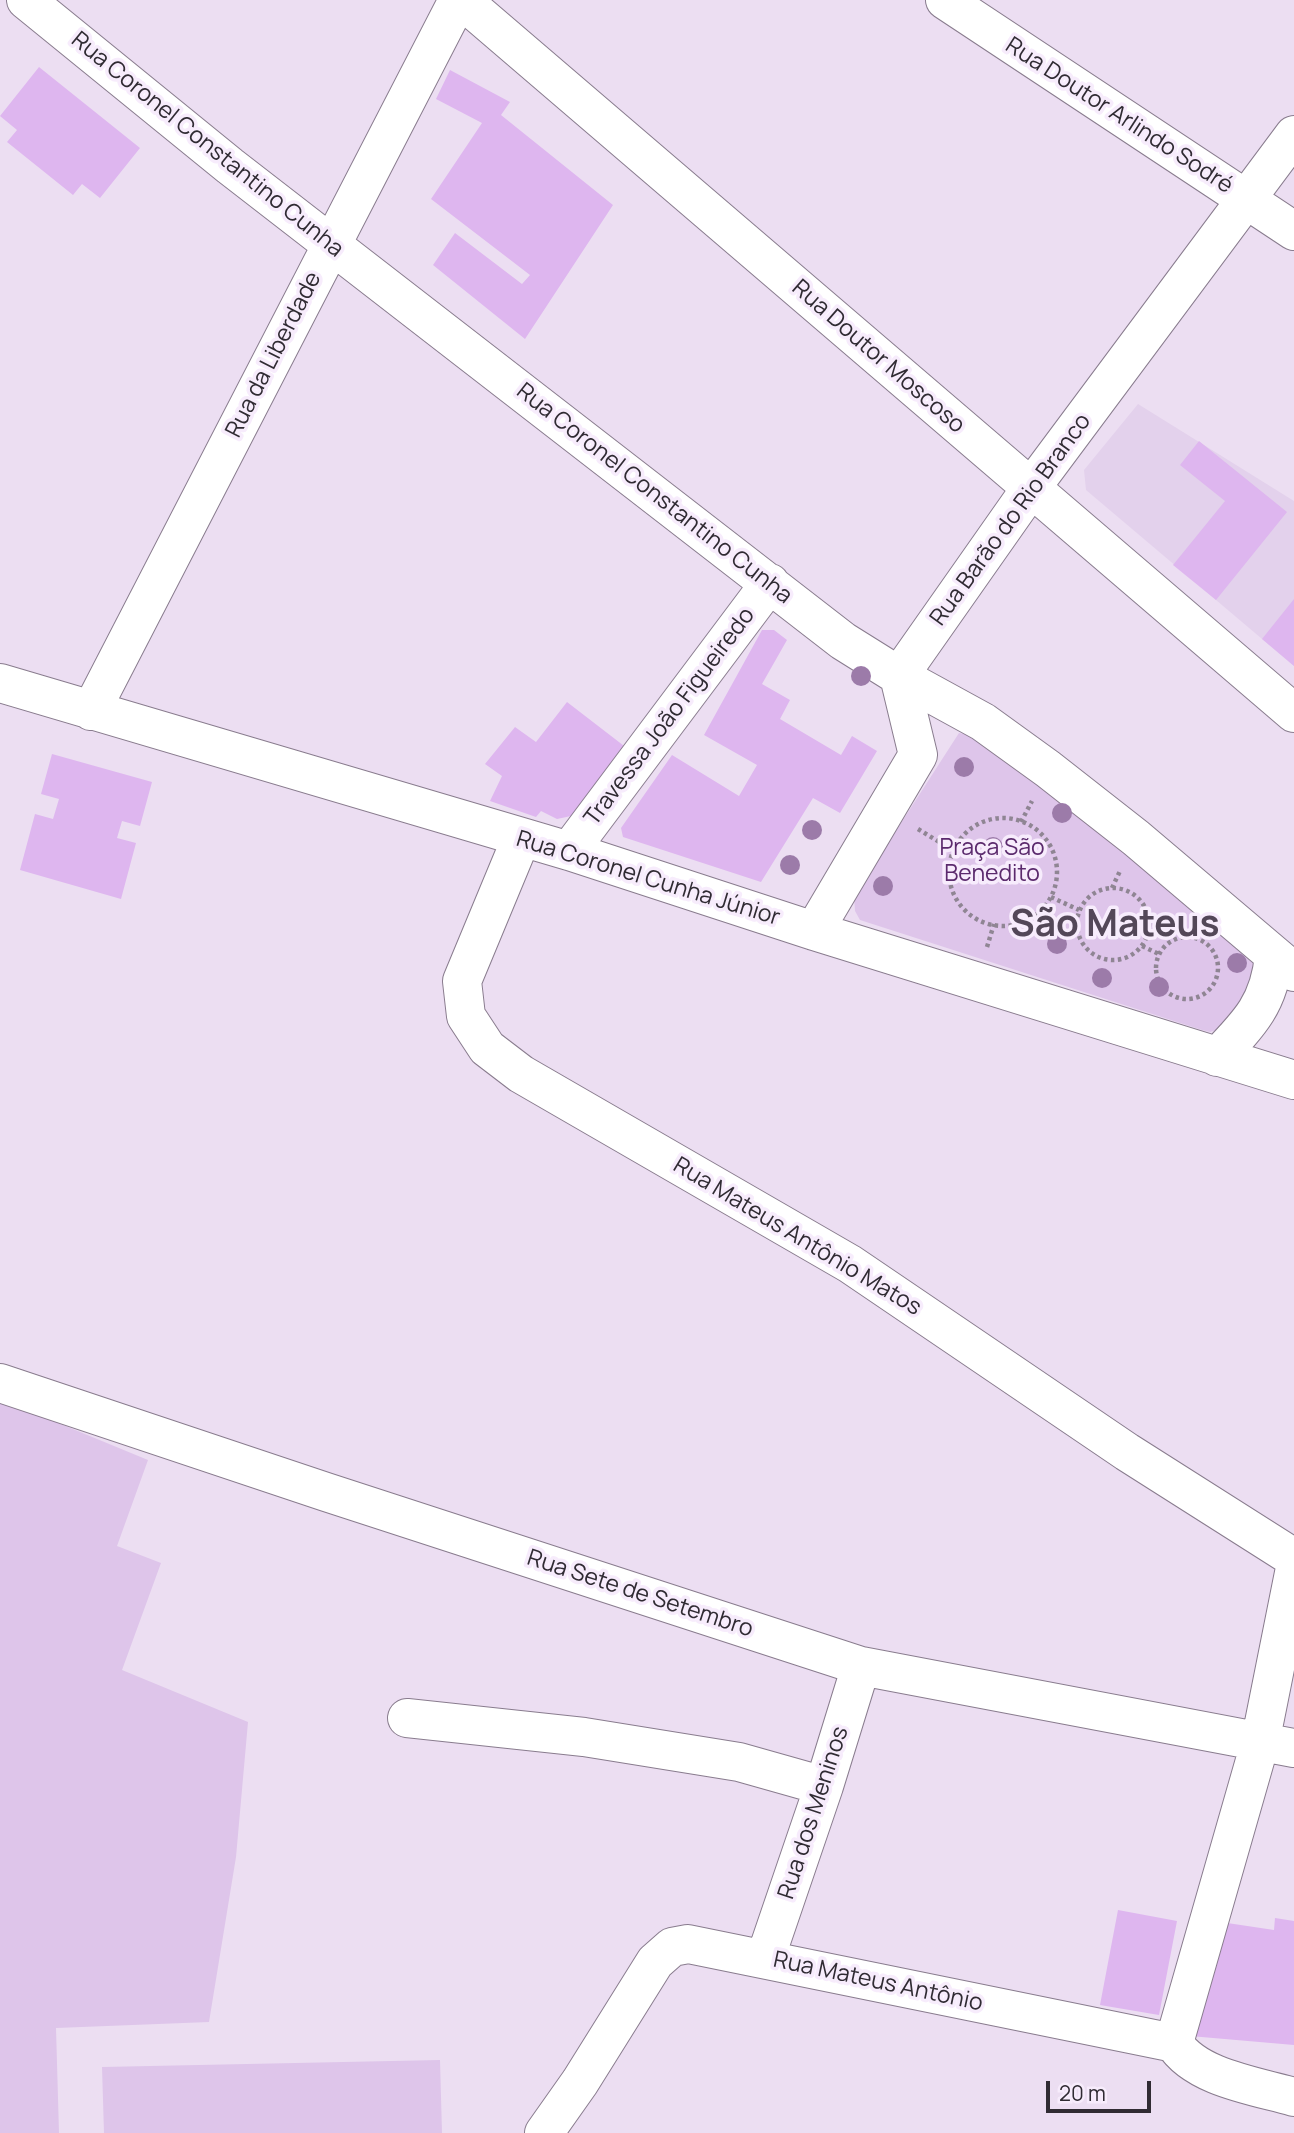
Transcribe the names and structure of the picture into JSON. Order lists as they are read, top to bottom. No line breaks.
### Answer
{"streets":{"street":["Rua Doutor Arlindo Sodré","Rua Coronel Constantino Cunha","Rua da Liberdade","Rua Doutor Moscoso","Rua Barão do Rio Branco","Travessa João Figueiredo","Rua Coronel Cunha Júnior","Rua Mateus Antônio Matos","Rua Sete de Setembro","Rua dos Meninos","Rua Mateus Antônio"]},"crossings":[["Rua Doutor Arlindo Sodré","Rua Barão do Rio Branco"],["Rua Coronel Constantino Cunha","Rua da Liberdade"],["Rua Coronel Constantino Cunha","Rua Barão do Rio Branco"],["Rua Coronel Constantino Cunha","Travessa João Figueiredo"],["Rua da Liberdade","Rua Doutor Moscoso"],["Rua da Liberdade","Rua Coronel Cunha Júnior"],["Rua Doutor Moscoso","Rua Barão do Rio Branco"],["Travessa João Figueiredo","Rua Coronel Cunha Júnior"],["Rua Coronel Cunha Júnior","Rua Mateus Antônio Matos"],["Rua Sete de Setembro","Rua dos Meninos"],["Rua dos Meninos","Rua Mateus Antônio"]],"districts":["São Mateus"],"parks":["Praça São Benedito"],"scale_bar":"20 m"}
